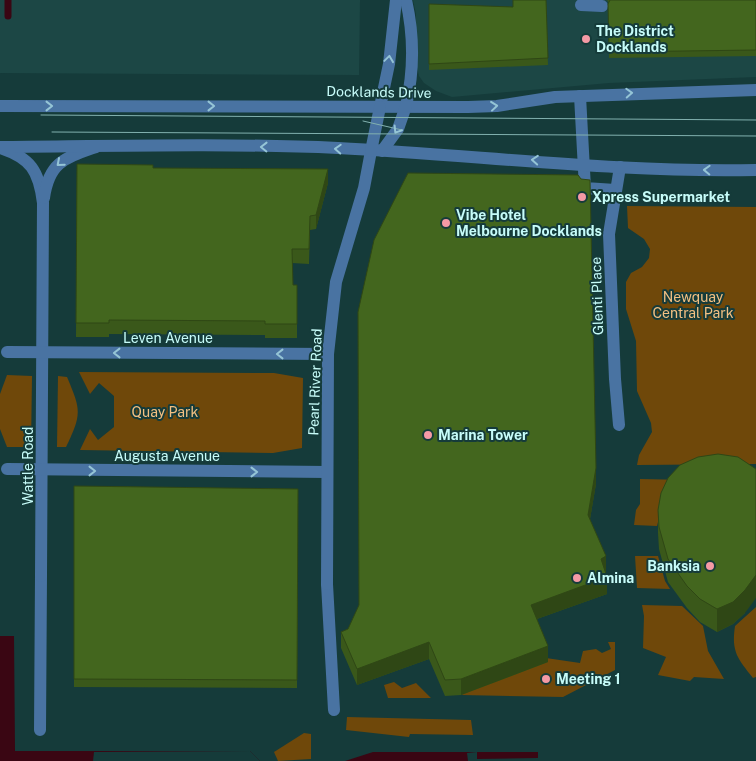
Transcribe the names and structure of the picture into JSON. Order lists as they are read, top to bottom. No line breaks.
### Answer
{"streets":{"street":["Docklands Drive","Glenti Place","Leven Avenue","Pearl River Road","Augusta Avenue","Wattle Road"]},"crossings":[["Docklands Drive","Pearl River Road"],["Leven Avenue","Pearl River Road"],["Leven Avenue","Wattle Road"],["Pearl River Road","Augusta Avenue"],["Augusta Avenue","Wattle Road"]],"one_way":["Leven Avenue","Augusta Avenue"],"parks":["Newquay Central Park","Quay Park"],"places":["The District Docklands","Xpress Supermarket","Vibe Hotel Melbourne Docklands","Marina Tower","Banksia","Almina","Meeting 1"]}
